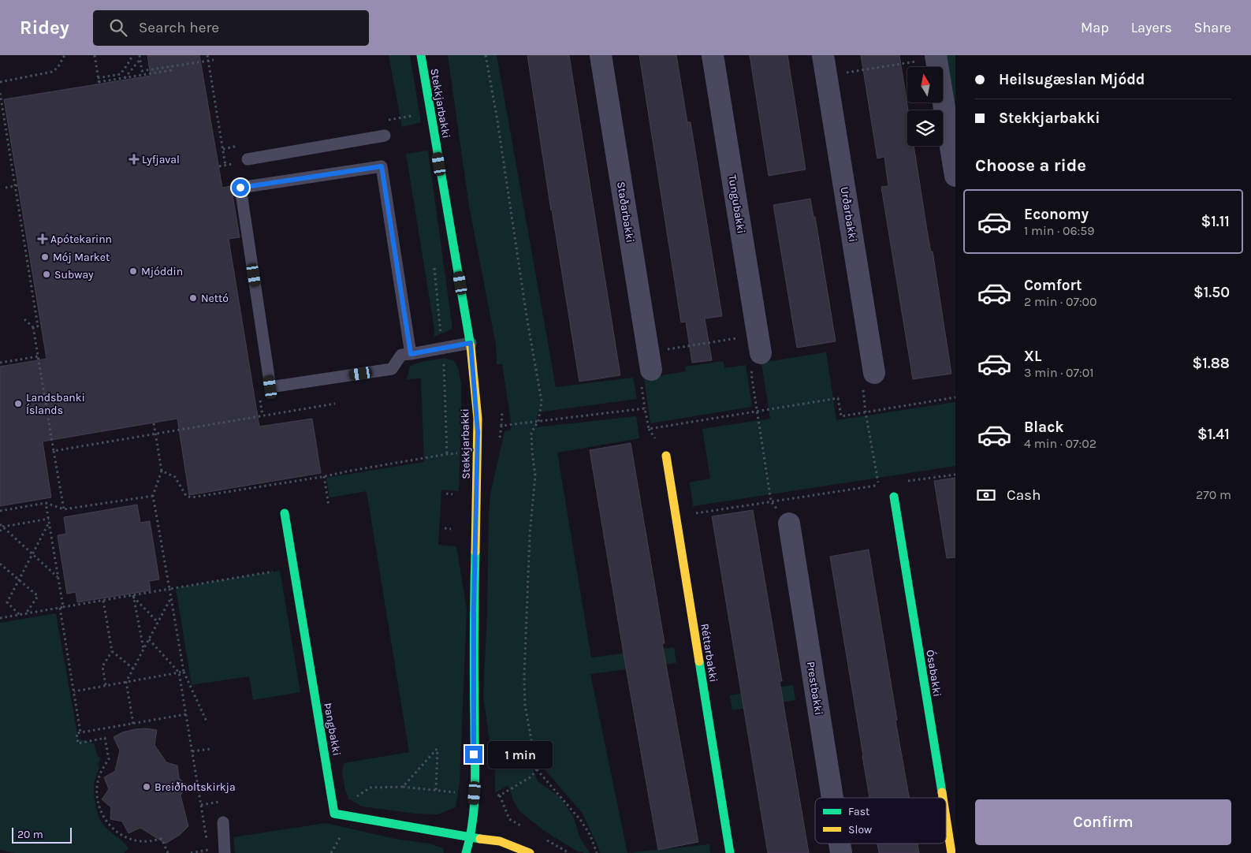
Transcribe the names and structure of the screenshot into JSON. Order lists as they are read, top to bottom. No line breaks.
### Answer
{"streets":{"street":["Stekkjarbakki","Tungubakki","Staðarbakki","Urðarbakki","Réttarbakki","Ósabakki","Prestbakki","Þangbakki"]},"crossings":[["Stekkjarbakki","Þangbakki"]],"places":{"health":["Lyfjaval","Apótekarinn"],"other":["Mój Market","Mjóddin","Subway","Nettó","Landsbanki Íslands","Breiðholtskirkja"]},"legend":["Fast","Slow"],"scale_bar":"20 m","north":"top","page":{"header":"Ridey","search":"Search here","nav":["Map","Layers","Share"],"banner":["Heilsugæslan Mjódd","Stekkjarbakki"],"heading":"Choose a ride","list":[{"name":"Economy","note":"1 min · 06:59","value":"$1.11"},{"name":"Comfort","note":"2 min · 07:00","value":"$1.50"},{"name":"XL","note":"3 min · 07:01","value":"$1.88"},{"name":"Black","note":"4 min · 07:02","value":"$1.41"}],"pay":["Cash","270 m"],"bubble":"1 min","buttons":"Confirm","scale":"20 m"}}
